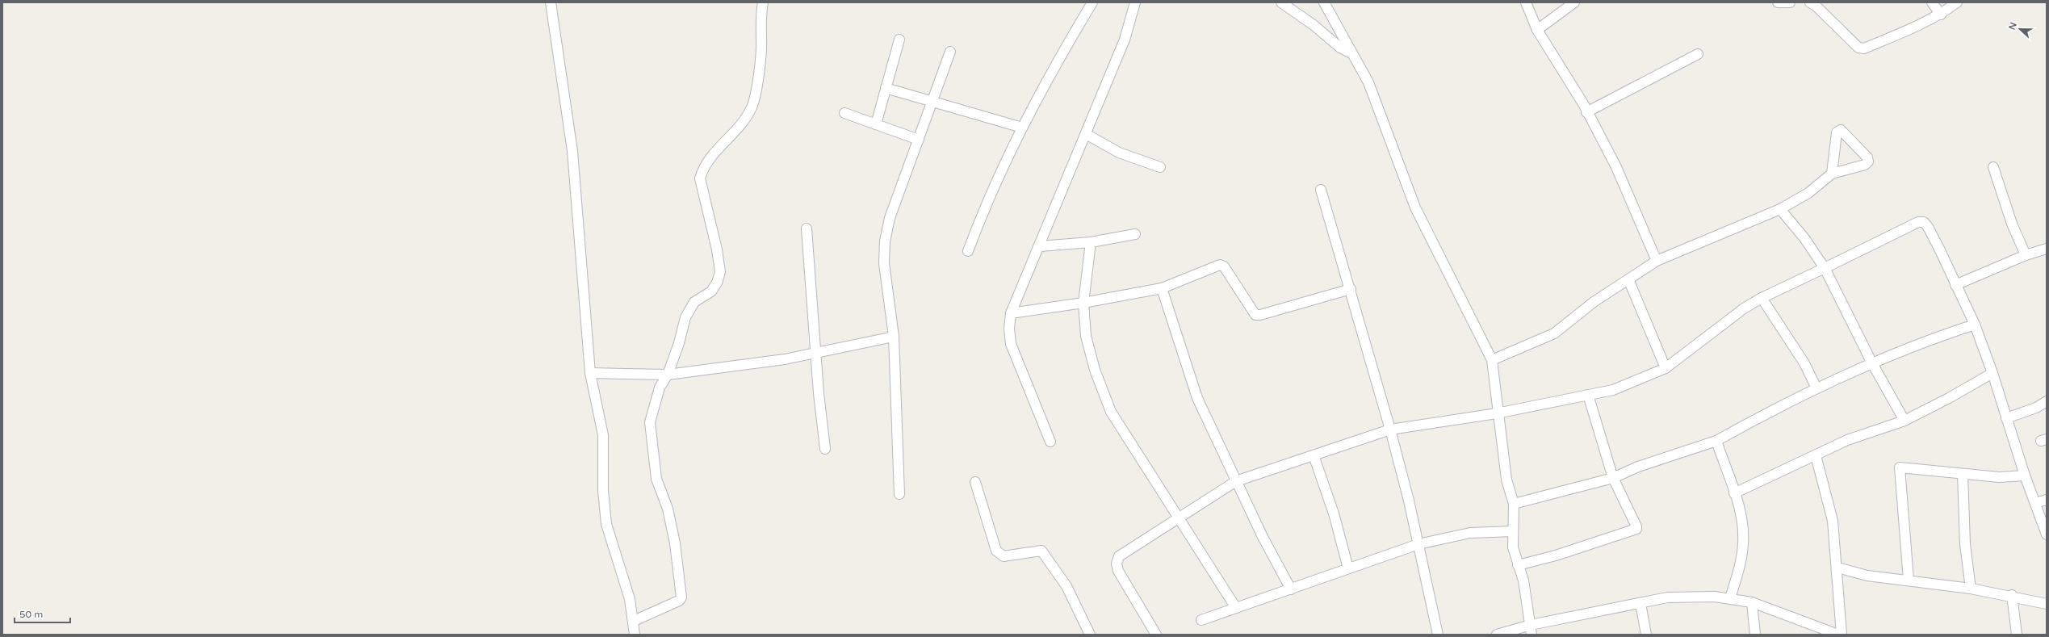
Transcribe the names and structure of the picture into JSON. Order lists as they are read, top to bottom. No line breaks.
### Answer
{"scale_bar":"50 m","north":"left"}
